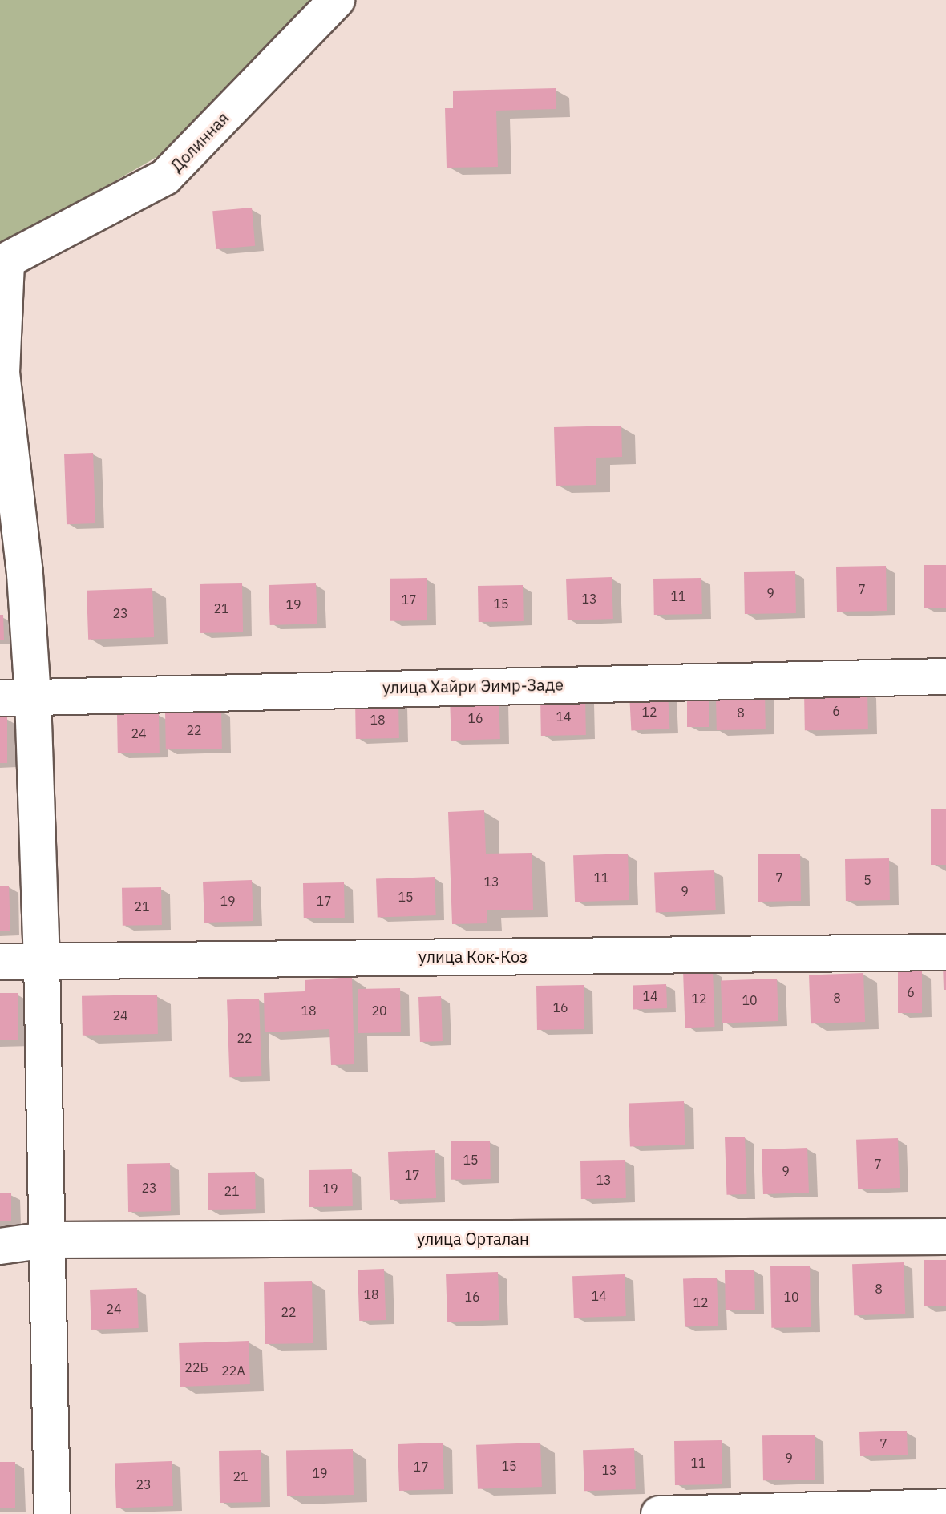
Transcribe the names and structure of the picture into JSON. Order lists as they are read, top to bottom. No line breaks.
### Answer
{"streets":{"street":["Долинная","улица Хайри Эимр-Заде","улица Кок-Коз","улица Орталан"]},"house_numbers":["7","9","11","13","17","15","19","21","23","6","12","8","14","16","18","22","24","11","7","5","13","9","15","19","17","21","6","14","8","12","10","16","18","20","24","22","15","7","9","17","13","23","19","21","8","18","14","16","10","12","24","22","22Б","22А","7","9","11","15","17","13","19","21","23"]}
